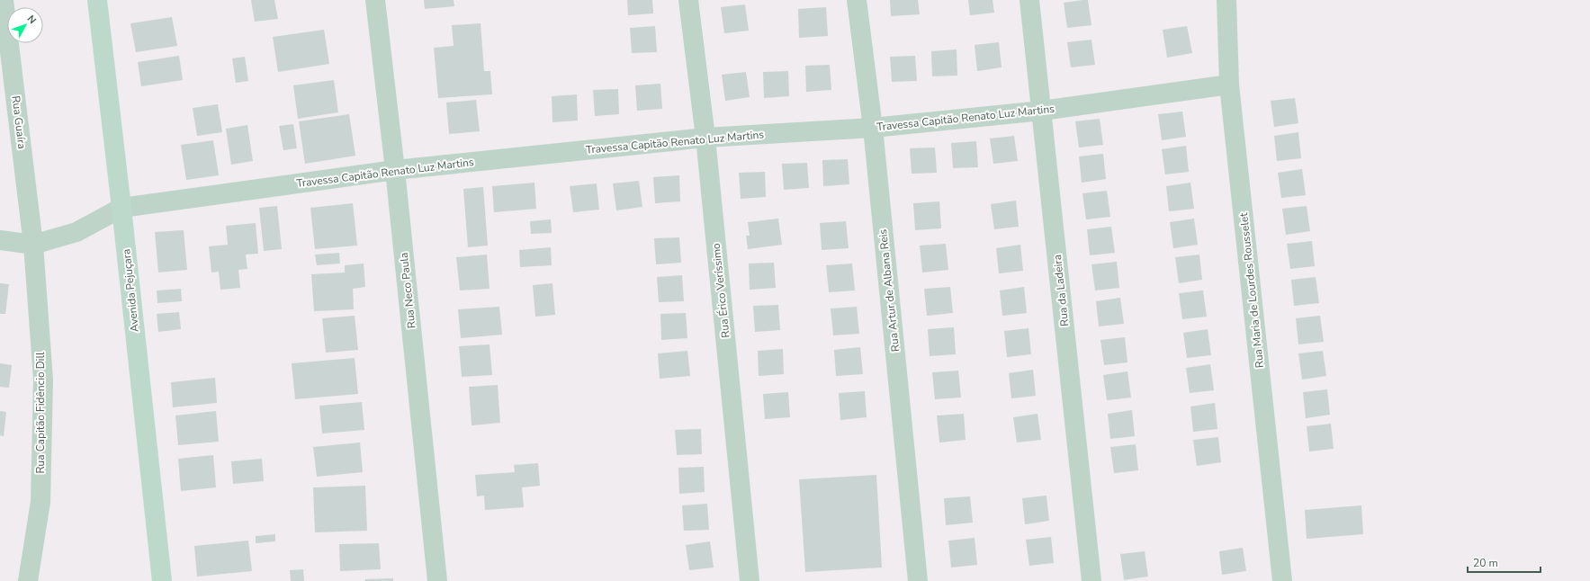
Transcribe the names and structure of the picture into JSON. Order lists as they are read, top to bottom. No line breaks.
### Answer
{"streets":{"street":["Travessa Capitão Renato Luz Martins","Rua Guaíra","Avenida Pejuçara","Rua Neco Paula","Rua Érico Veríssimo","Rua Artur de Albana Reis","Rua da Ladeira","Rua Maria de Lourdes Rousselet","Rua Capitão Fidêncio Dill"]},"crossings":[["Travessa Capitão Renato Luz Martins","Avenida Pejuçara"],["Travessa Capitão Renato Luz Martins","Rua Neco Paula"],["Travessa Capitão Renato Luz Martins","Rua Érico Veríssimo"],["Travessa Capitão Renato Luz Martins","Rua Artur de Albana Reis"],["Travessa Capitão Renato Luz Martins","Rua da Ladeira"],["Travessa Capitão Renato Luz Martins","Rua Maria de Lourdes Rousselet"],["Rua Guaíra","Rua Capitão Fidêncio Dill"]],"scale_bar":"20 m","north":"top right"}
